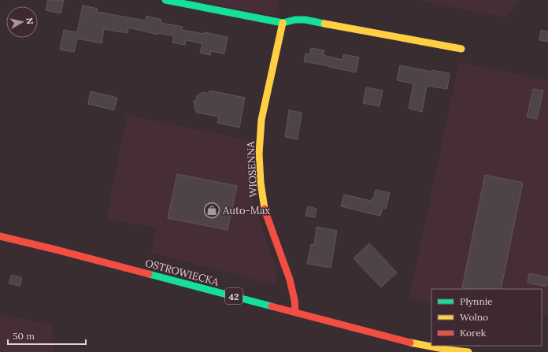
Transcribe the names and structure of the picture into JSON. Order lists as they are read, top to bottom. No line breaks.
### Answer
{"streets":{"street":["WIOSENNA","OSTROWIECKA","42"]},"crossings":[["WIOSENNA","OSTROWIECKA"]],"places":{"shop":["Auto-Max"]},"legend":["Płynnie","Wolno","Korek"],"scale_bar":"50 m","north":"right"}
